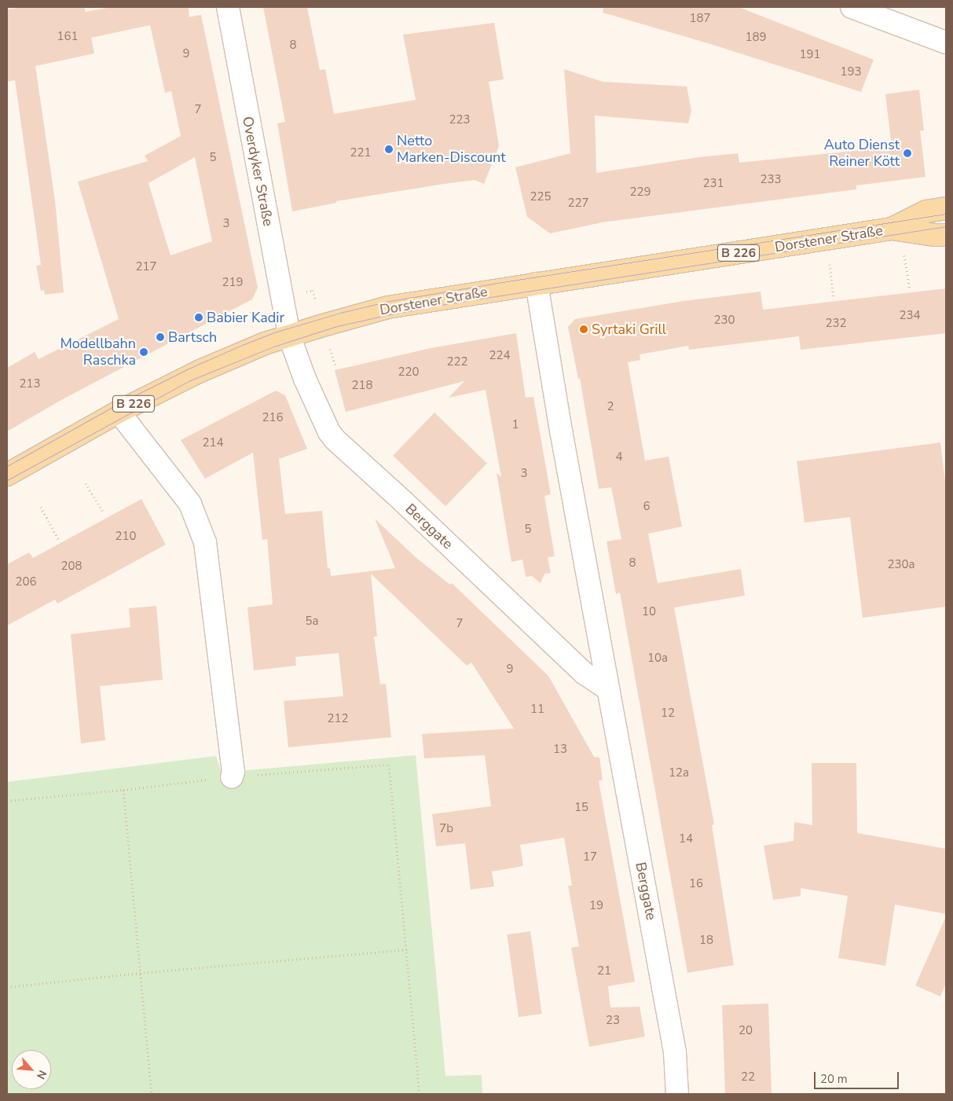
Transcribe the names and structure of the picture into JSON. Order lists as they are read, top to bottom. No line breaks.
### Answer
{"streets":{"main road":["Dorstener Straße","B 226"],"street":["Overdyker Straße","Berggate"]},"crossings":[["Overdyker Straße","Dorstener Straße"],["Overdyker Straße","Berggate"],["Dorstener Straße","Berggate"]],"places":["Netto Marken-Discount","Auto Dienst Reiner Kött","Babier Kadir","Syrtaki Grill","Bartsch","Modellbahn Raschka"],"house_numbers":["187","161","189","8","9","191","193","7","223","221","5","233","231","229","225","227","3","217","219","234","230","232","224","222","220","213","218","2","216","1","214","4","3","6","5","210","8","230a","208","206","10","5a","7","10a","9","11","12","212","13","12a","15","7b","14","17","16","19","18","21","23","20","22"],"scale_bar":"20 m","north":"bottom right"}
